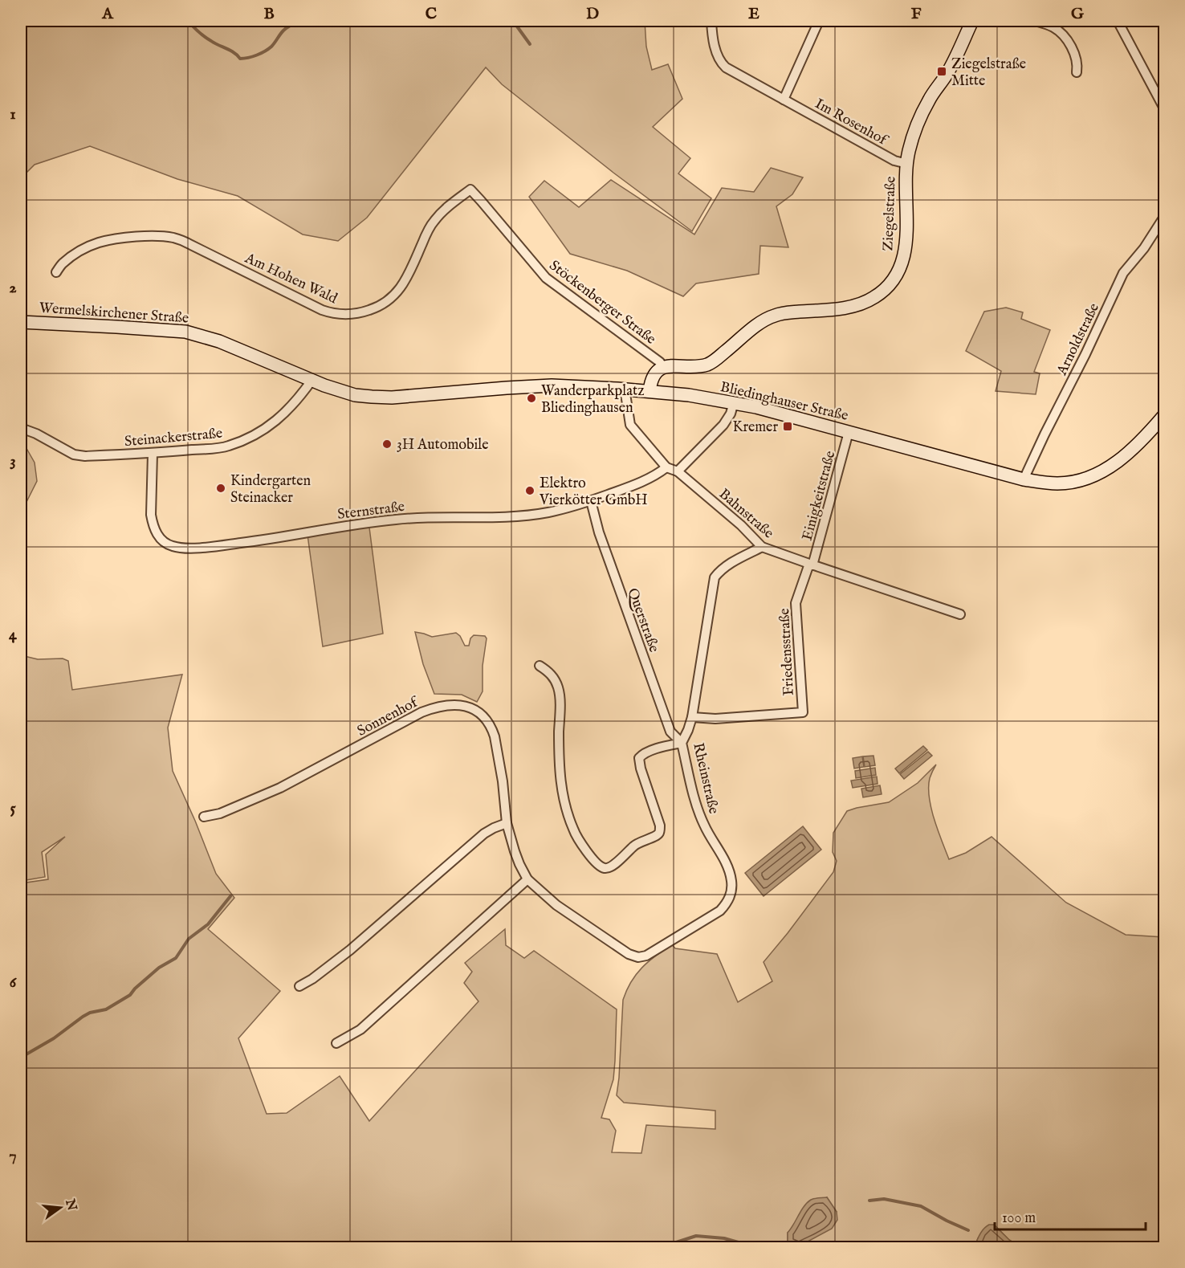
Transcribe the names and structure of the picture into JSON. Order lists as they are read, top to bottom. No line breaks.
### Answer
{"streets":{"main road":["Ziegelstraße","Wermelskirchener Straße","Bliedinghauser Straße"],"street":["Im Rosenhof","Am Hohen Wald","Stöckenberger Straße","Arnoldstraße","Steinackerstraße","Einigkeitstraße","Sternstraße","Bahnstraße","Querstraße","Friedensstraße","Sonnenhof","Rheinstraße"]},"crossings":[["Im Rosenhof","Ziegelstraße"],["Ziegelstraße","Stöckenberger Straße"],["Am Hohen Wald","Stöckenberger Straße"],["Wermelskirchener Straße","Bliedinghauser Straße"],["Wermelskirchener Straße","Steinackerstraße"],["Arnoldstraße","Bliedinghauser Straße"],["Bliedinghauser Straße","Steinackerstraße"],["Bliedinghauser Straße","Einigkeitstraße"],["Steinackerstraße","Sternstraße"],["Einigkeitstraße","Bahnstraße"],["Einigkeitstraße","Friedensstraße"],["Sternstraße","Bahnstraße"],["Sternstraße","Querstraße"],["Bahnstraße","Friedensstraße"],["Bahnstraße","Rheinstraße"],["Querstraße","Rheinstraße"],["Friedensstraße","Rheinstraße"],["Sonnenhof","Rheinstraße"]],"places":{"transit":["Ziegelstraße Mitte","Kremer"],"other":["Wanderparkplatz Bliedinghausen","3H Automobile","Kindergarten Steinacker","Elektro Vierkötter GmbH"]},"scale_bar":"100 m","north":"right","grid":{"columns":["A","B","C","D","E","F","G"],"rows":["1","2","3","4","5","6","7"]}}
